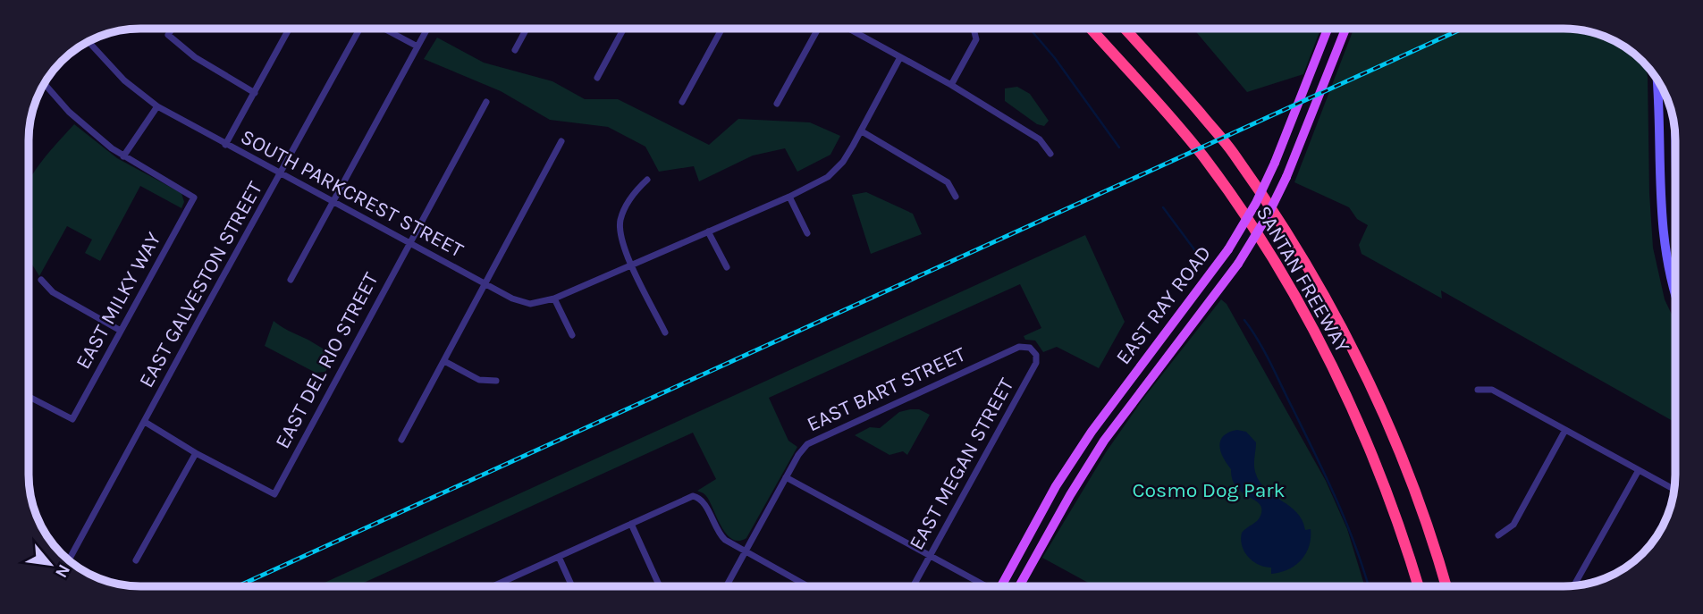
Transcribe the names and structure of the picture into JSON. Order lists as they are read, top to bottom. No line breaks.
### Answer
{"streets":{"highway":["SANTAN FREEWAY"],"main road":["EAST RAY ROAD"],"street":["SOUTH PARKCREST STREET","EAST GALVESTON STREET","EAST MILKY WAY","EAST DEL RIO STREET","EAST BART STREET","EAST MEGAN STREET"]},"crossings":[["SOUTH PARKCREST STREET","EAST GALVESTON STREET"],["SOUTH PARKCREST STREET","EAST DEL RIO STREET"],["EAST BART STREET","EAST MEGAN STREET"]],"parks":["Cosmo Dog Park"],"north":"bottom right"}
